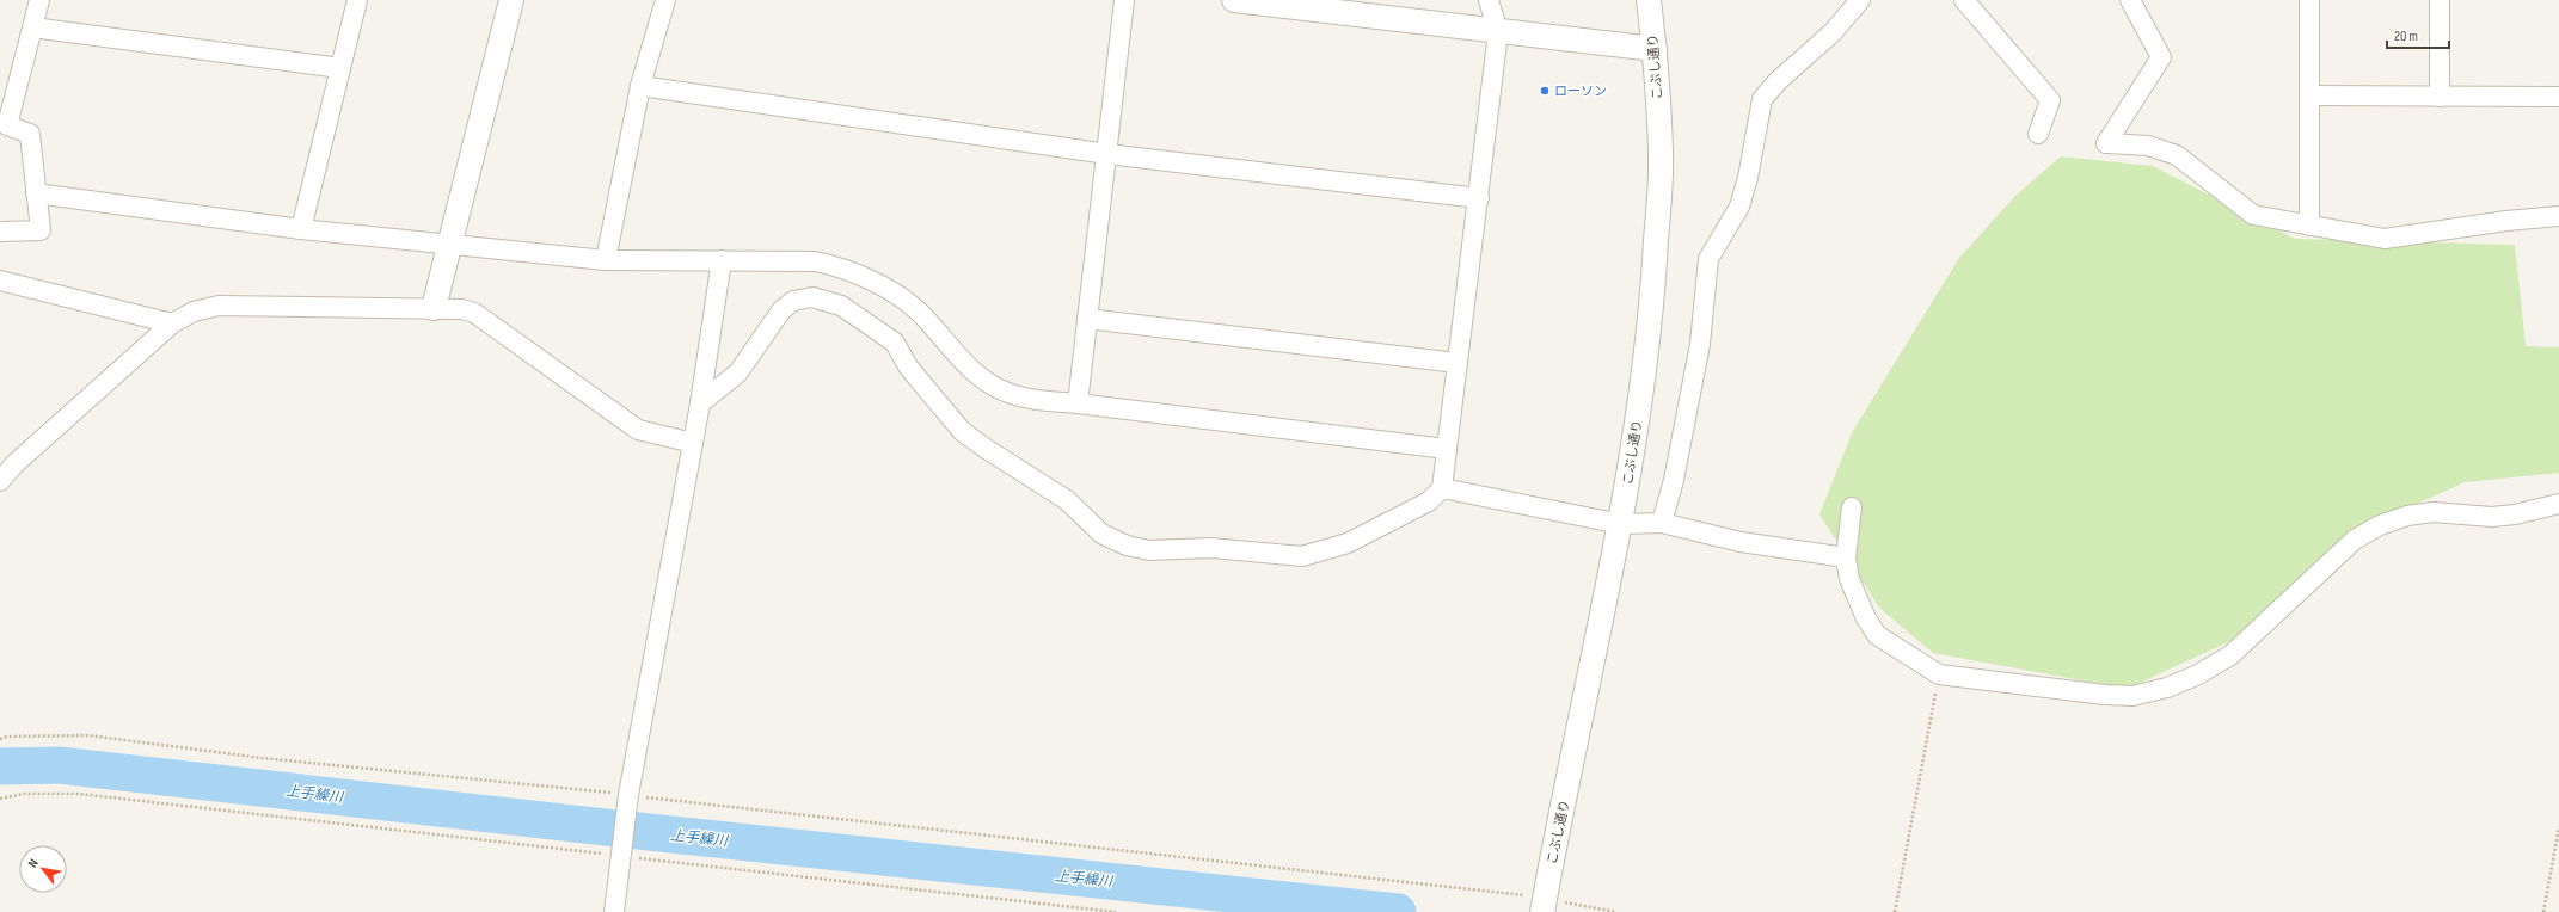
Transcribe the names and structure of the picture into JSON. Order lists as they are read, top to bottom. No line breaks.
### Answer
{"streets":{"street":["こぶし通り"]},"water":["上手繰川"],"places":["ローソン"],"scale_bar":"20 m","north":"top left"}
